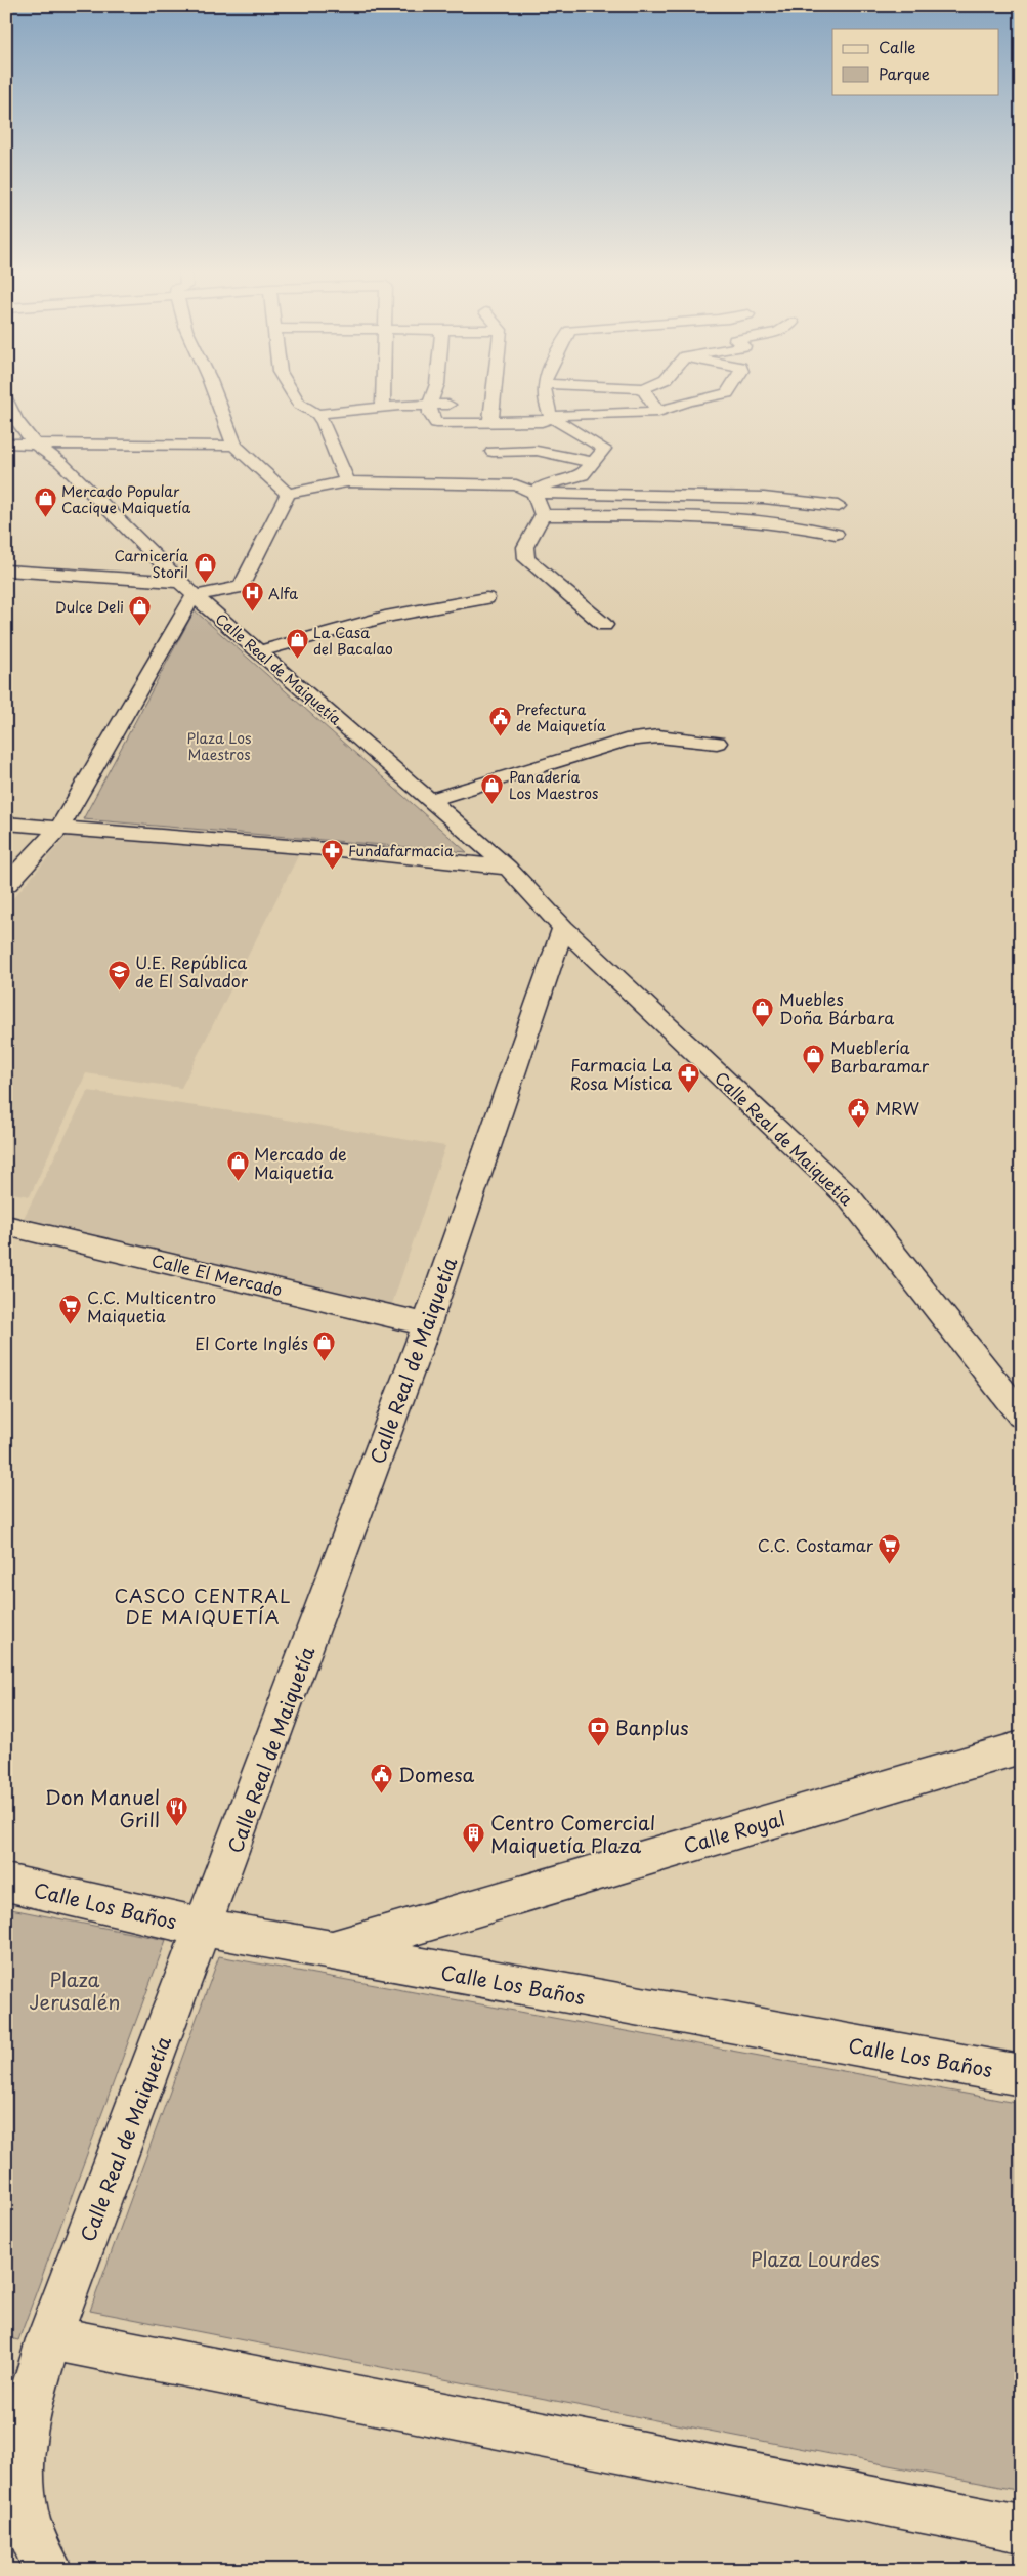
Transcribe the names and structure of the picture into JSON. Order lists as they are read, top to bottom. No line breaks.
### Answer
{"streets":{"street":["Calle Real de Maiquetía","Calle El Mercado","Calle Royal","Calle Los Baños"]},"crossings":[["Calle Real de Maiquetía","Calle El Mercado"],["Calle Real de Maiquetía","Calle Los Baños"],["Calle Royal","Calle Los Baños"]],"districts":["CASCO CENTRAL DE MAIQUETÍA"],"parks":["Plaza Los Maestros","Plaza Jerusalén","Plaza Lourdes"],"places":{"shop":["Mercado Popular Cacique Maiquetía","Carnicería Storil","Dulce Deli","La Casa del Bacalao","Panadería Los Maestros","Muebles Doña Bárbara","Mueblería Barbaramar","Mercado de Maiquetía","El Corte Inglés"],"hospital":["Alfa"],"public building":["Prefectura de Maiquetía","MRW","Domesa"],"pharmacy":["Fundafarmacia","Farmacia La Rosa Mística"],"school or university":["U.E. República de El Salvador"],"supermarket":["C.C. Multicentro Maiquetia","C.C. Costamar"],"bank":["Banplus"],"restaurant":["Don Manuel Grill"],"building":["Centro Comercial Maiquetía Plaza"]},"legend":["Calle","Parque"]}
